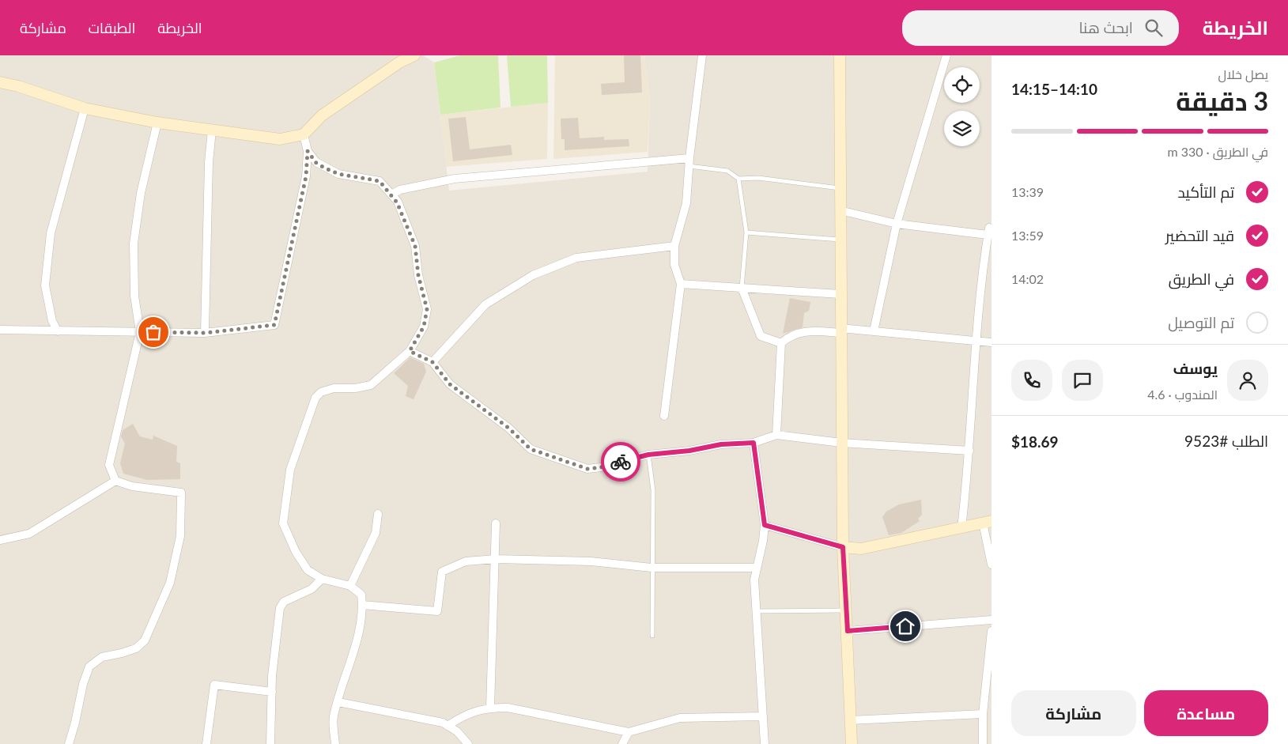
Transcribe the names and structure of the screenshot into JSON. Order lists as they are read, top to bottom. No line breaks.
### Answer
{"page":{"header":"الخريطة","search":"ابحث هنا","nav":["الخريطة","الطبقات","مشاركة"],"heading":["3 دقيقة","يصل خلال","14:10–14:15"],"panel":["يوسف","المندوب · 4.6","الطلب #9523","$18.69"],"bar":"في الطريق · 330 m","list":[["تم التأكيد","13:39"],["قيد التحضير","13:59"],["في الطريق","14:02"],"تم التوصيل"],"buttons":["مساعدة","مشاركة"]}}
